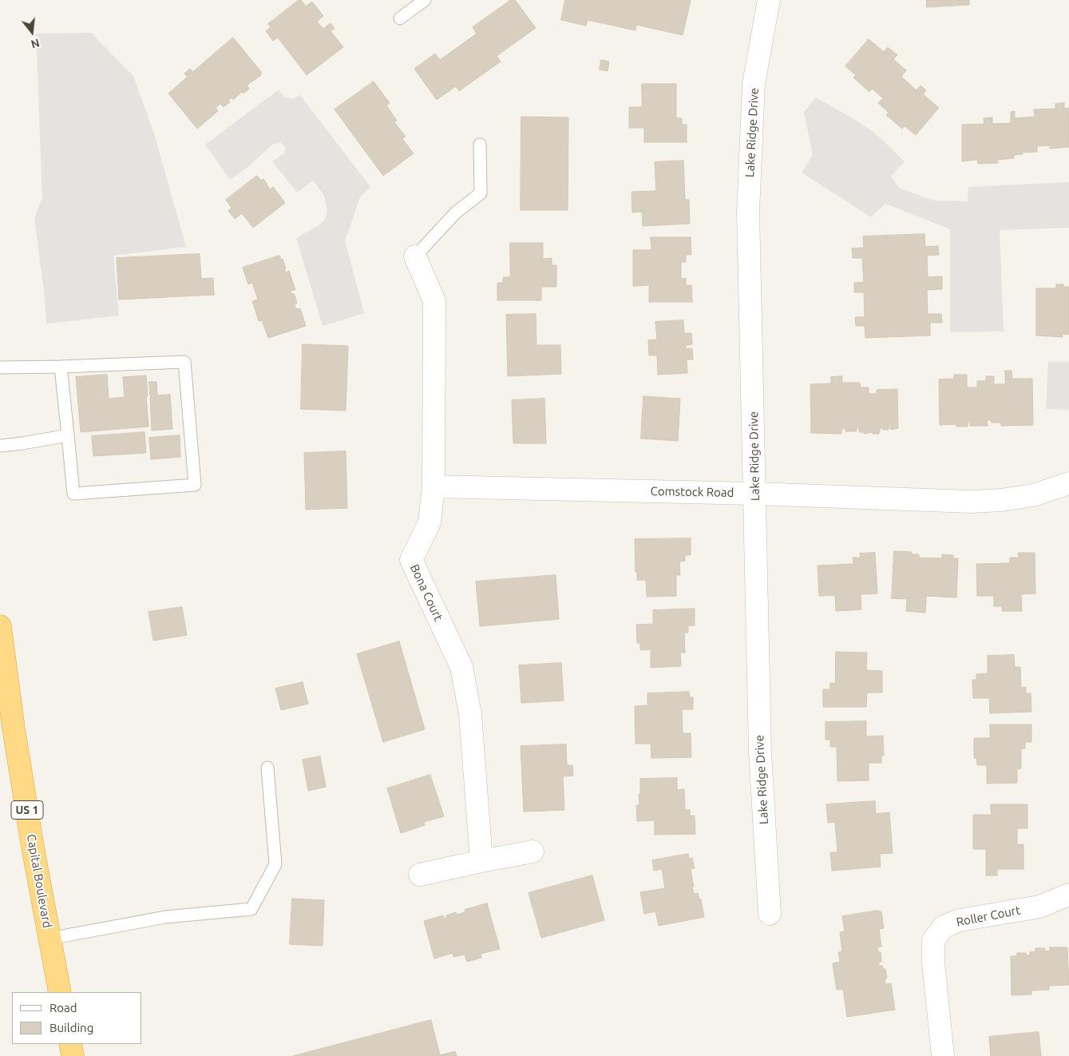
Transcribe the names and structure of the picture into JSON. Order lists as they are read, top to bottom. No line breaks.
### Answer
{"streets":{"highway":["US 1","Capital Boulevard"],"street":["Lake Ridge Drive","Comstock Road","Bona Court","Roller Court"]},"crossings":[["Lake Ridge Drive","Comstock Road"],["Comstock Road","Bona Court"]],"legend":["Road","Building"],"north":"bottom"}
